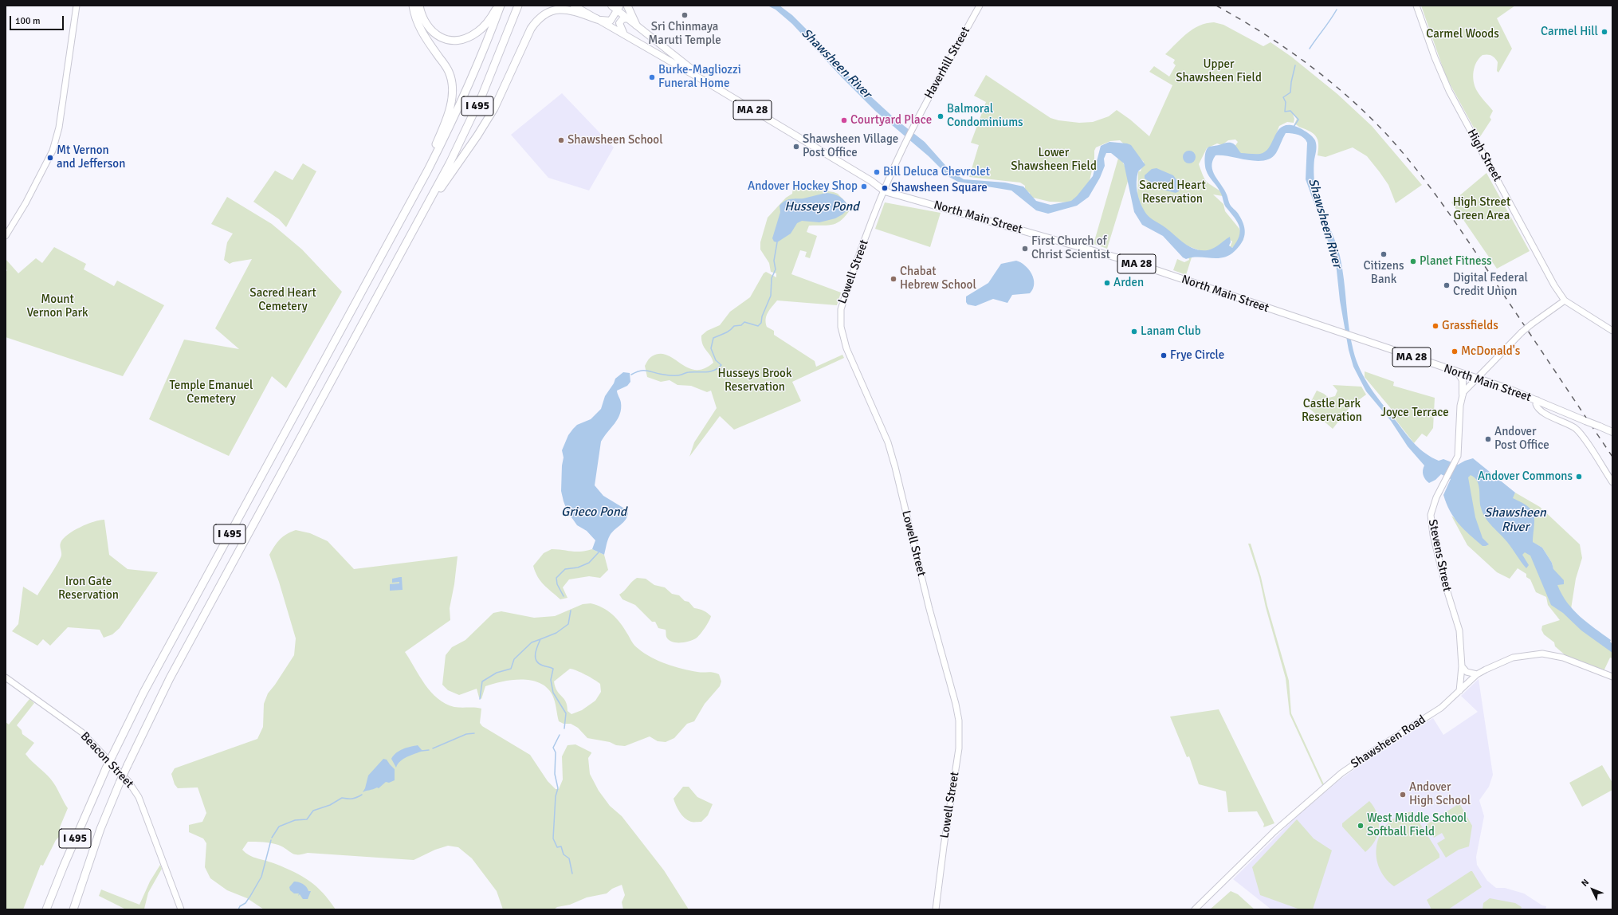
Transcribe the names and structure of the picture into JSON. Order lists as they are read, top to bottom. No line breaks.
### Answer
{"streets":{"highway":["I 495"],"main road":["Haverhill Street","MA 28","High Street","North Main Street","Lowell Street","Stevens Street","Shawsheen Road","Beacon Street"]},"crossings":[["Haverhill Street","North Main Street"],["Haverhill Street","Lowell Street"],["MA 28","North Main Street"],["North Main Street","Lowell Street"],["Stevens Street","Shawsheen Road"]],"water":["Shawsheen River","Husseys Pond","Grieco Pond"],"parks":["Carmel Woods","Upper Shawsheen Field","Lower Shawsheen Field","Sacred Heart Reservation","High Street Green Area","Sacred Heart Cemetery","Mount Vernon Park","Husseys Brook Reservation","Temple Emanuel Cemetery","Castle Park Reservation","Joyce Terrace","Iron Gate Reservation"],"places":["Sri Chinmaya Maruti Temple","Carmel Hill","Burke-Magliozzi Funeral Home","Balmoral Condominiums","Courtyard Place","Shawsheen School","Shawsheen Village Post Office","Mt Vernon and Jefferson","Bill Deluca Chevrolet","Andover Hockey Shop","Shawsheen Square","First Church of Christ Scientist","Citizens Bank","Planet Fitness","Chabat Hebrew School","Arden","Digital Federal Credit Union","Grassfields","Lanam Club","McDonald's","Frye Circle","Andover Post Office","Andover Commons","Andover High School","West Middle School Softball Field"],"scale_bar":"100 m","north":"top left"}
